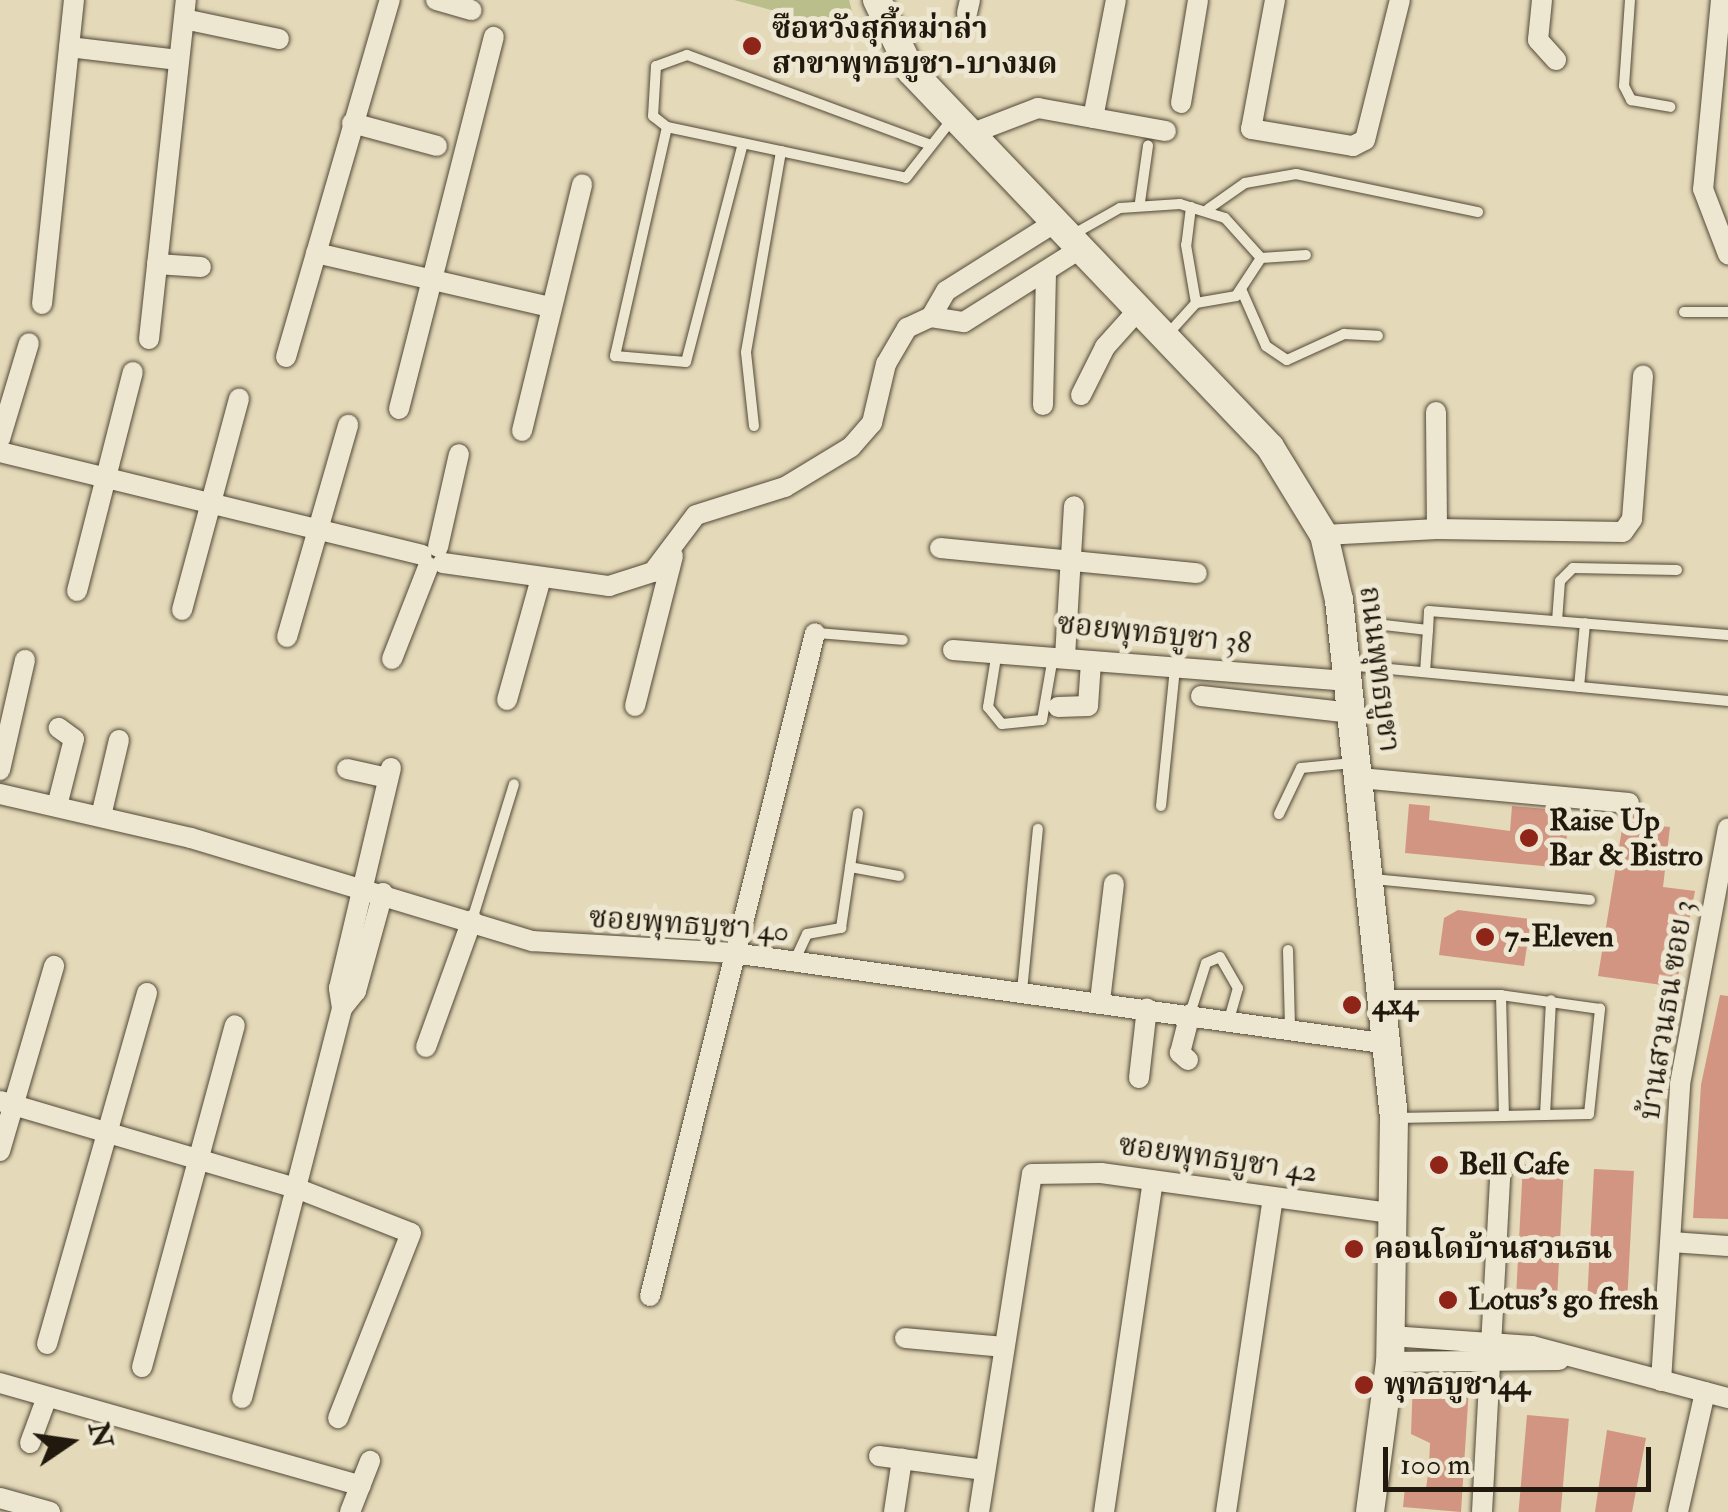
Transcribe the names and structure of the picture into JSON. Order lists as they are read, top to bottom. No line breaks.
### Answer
{"streets":{"main road":["ถนนพุทธบูชา"],"street":["ซอยพุทธบูชา 38","ซอยพุทธบูชา 40","บ้านสวนธน ซอย 3","ซอยพุทธบูชา 42"]},"crossings":[["ซอยพุทธบูชา 38","ถนนพุทธบูชา"],["ถนนพุทธบูชา","ซอยพุทธบูชา 40"],["ถนนพุทธบูชา","ซอยพุทธบูชา 42"]],"places":["ซือหวังสุกี้หม่าล่า สาขาพุทธบูชา-บางมด","Raise Up Bar & Bistro","7-Eleven","4x4","Bell Cafe","คอนโดบ้านสวนธน","Lotus's go fresh","พุทธบูชา44"],"scale_bar":"100 m","north":"right"}
